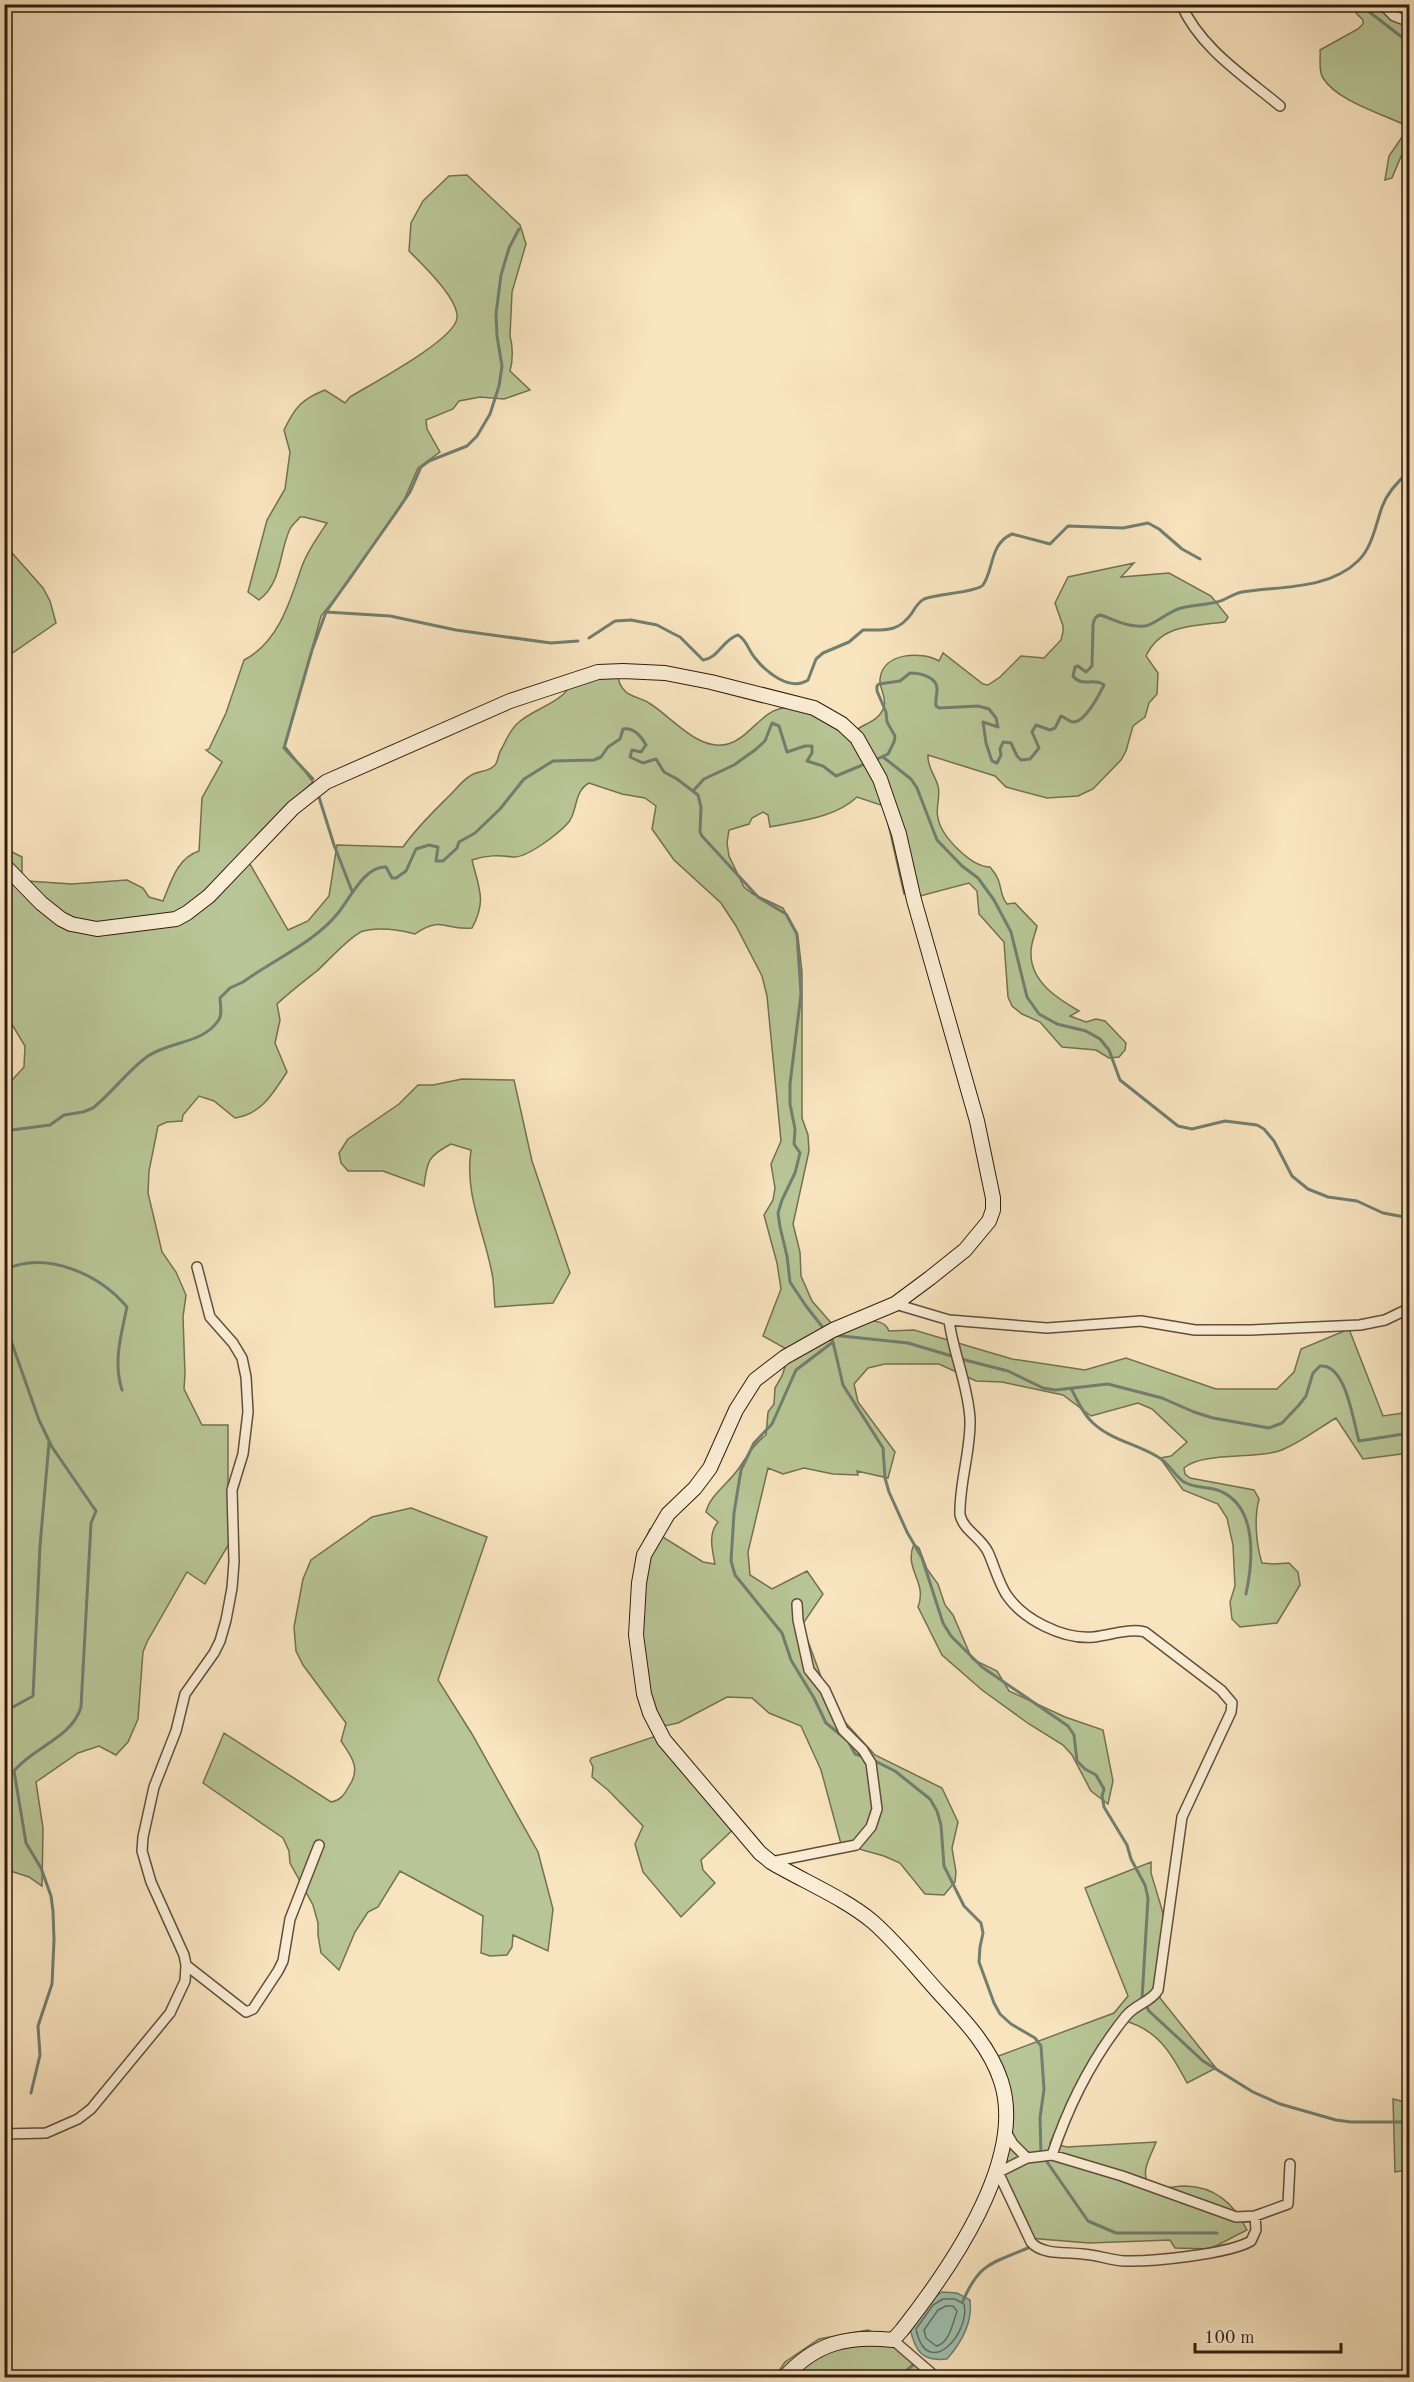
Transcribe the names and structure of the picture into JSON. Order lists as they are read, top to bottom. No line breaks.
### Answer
{"scale_bar":"100 m"}
